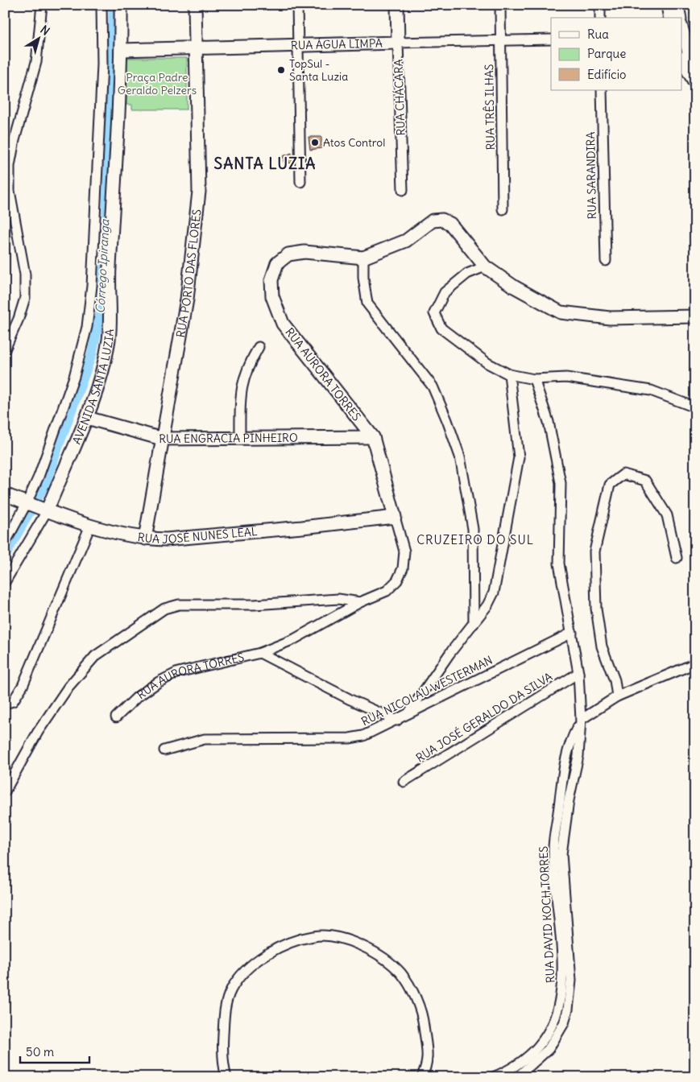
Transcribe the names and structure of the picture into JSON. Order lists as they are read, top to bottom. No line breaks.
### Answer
{"streets":{"street":["RUA ÁGUA LIMPA","RUA CHÁCARA","RUA TRÊS ILHAS","RUA SARANDIRA","RUA PORTO DAS FLORES","RUA AURORA TORRES","AVENIDA SANTA LUZIA","RUA ENGRÁCIA PINHEIRO","RUA JOSÉ NUNES LEAL","RUA NICOLAU WESTERMAN","RUA JOSÉ GERALDO DA SILVA","RUA DAVID KOCH TORRES"]},"crossings":[["RUA ÁGUA LIMPA","RUA CHÁCARA"],["RUA ÁGUA LIMPA","RUA TRÊS ILHAS"],["RUA ÁGUA LIMPA","RUA PORTO DAS FLORES"],["RUA ÁGUA LIMPA","AVENIDA SANTA LUZIA"],["RUA PORTO DAS FLORES","RUA ENGRÁCIA PINHEIRO"],["RUA PORTO DAS FLORES","RUA JOSÉ NUNES LEAL"],["RUA AURORA TORRES","RUA ENGRÁCIA PINHEIRO"],["RUA AURORA TORRES","RUA JOSÉ NUNES LEAL"],["AVENIDA SANTA LUZIA","RUA ENGRÁCIA PINHEIRO"],["AVENIDA SANTA LUZIA","RUA JOSÉ NUNES LEAL"],["RUA NICOLAU WESTERMAN","RUA DAVID KOCH TORRES"],["RUA JOSÉ GERALDO DA SILVA","RUA DAVID KOCH TORRES"]],"districts":["SANTA LUZIA","CRUZEIRO DO SUL"],"water":["Córrego Ipiranga"],"parks":["Praça Padre Geraldo Pelzers"],"places":["TopSul - Santa Luzia","Atos Control"],"legend":["Rua","Parque","Edifício"],"scale_bar":"50 m","north":"top right"}
